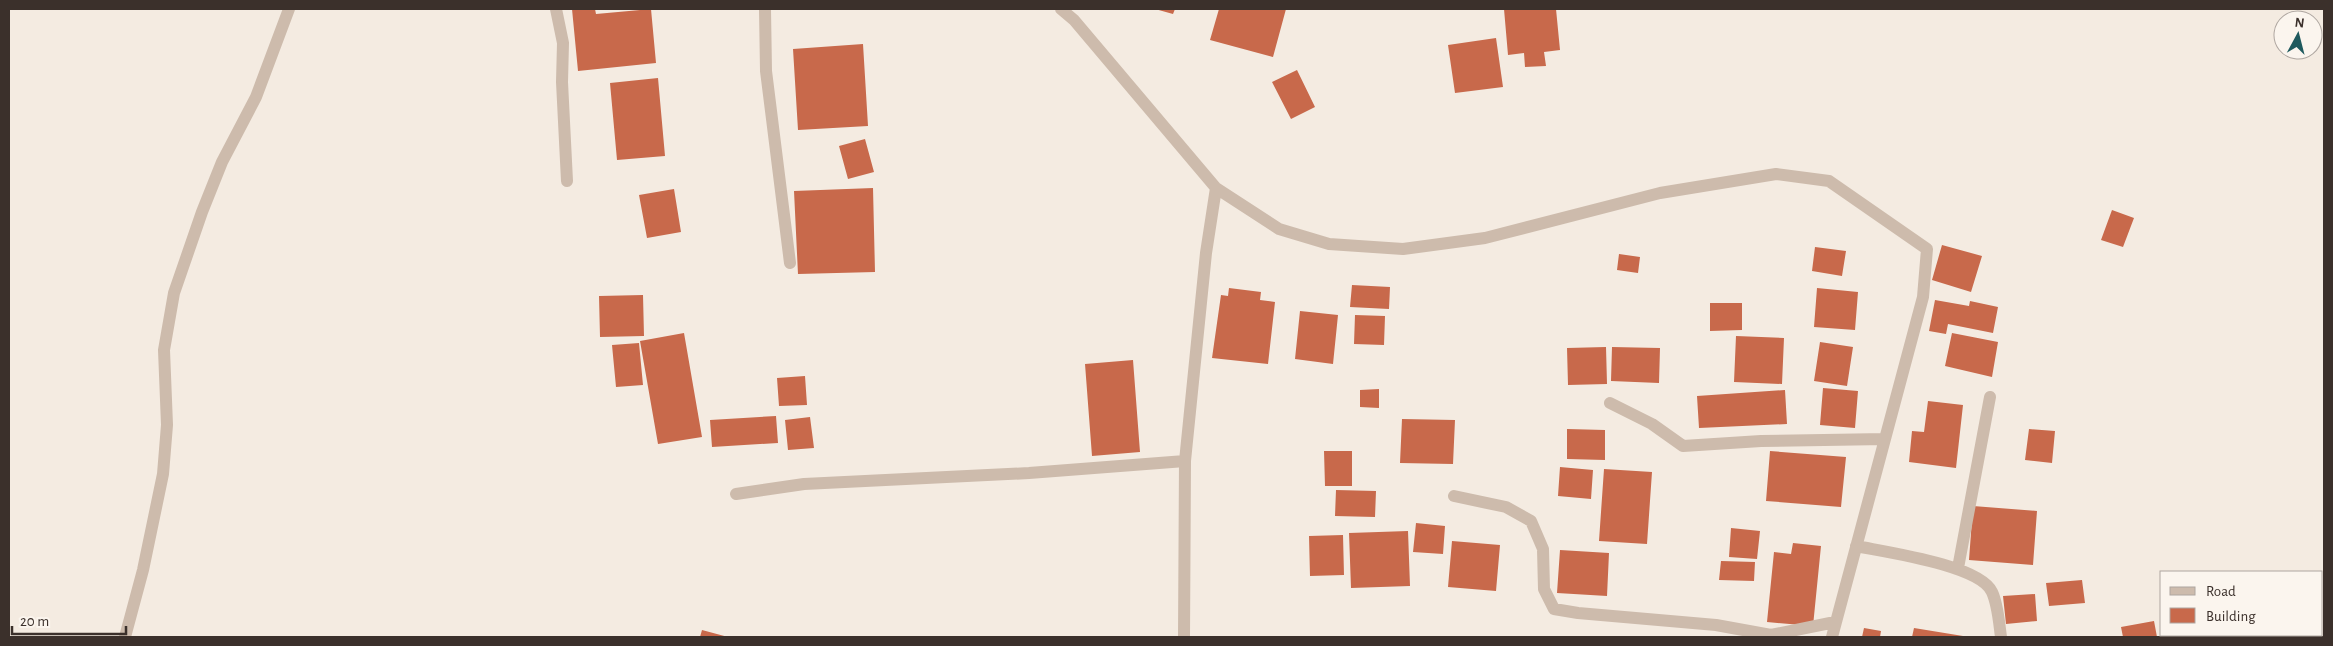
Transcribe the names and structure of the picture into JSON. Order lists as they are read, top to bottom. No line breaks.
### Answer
{"legend":["Road","Building"],"scale_bar":"20 m","north":"top"}
